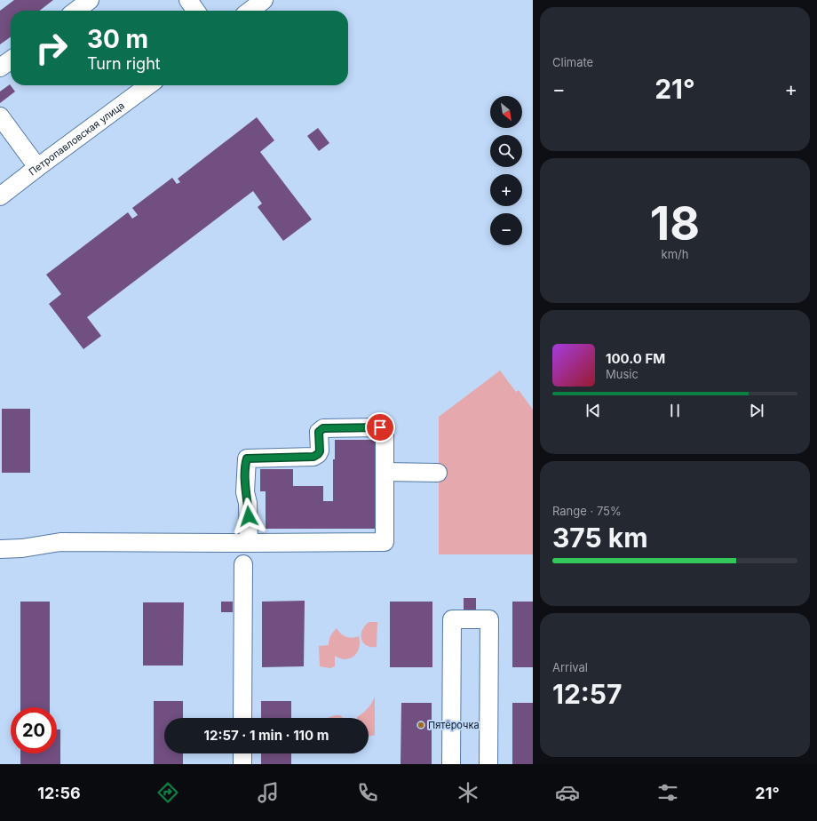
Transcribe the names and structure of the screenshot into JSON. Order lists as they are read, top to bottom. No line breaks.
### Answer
{"streets":{"street":["Петропавловская улица"]},"places":["Пятёрочка"],"north":"bottom right","page":{"tile":["Climate",["18","km/h"],["Range · 75%","375 km"],["Arrival","12:57"]],"turn":["30 m","Turn right"],"heat":["−","21°","+"],"map_buttons":["+","−"],"song":["100.0 FM","Music"],"limit":"20","trip":"12:57 · 1 min · 110 m","tabs":["12:56","21°"]}}
